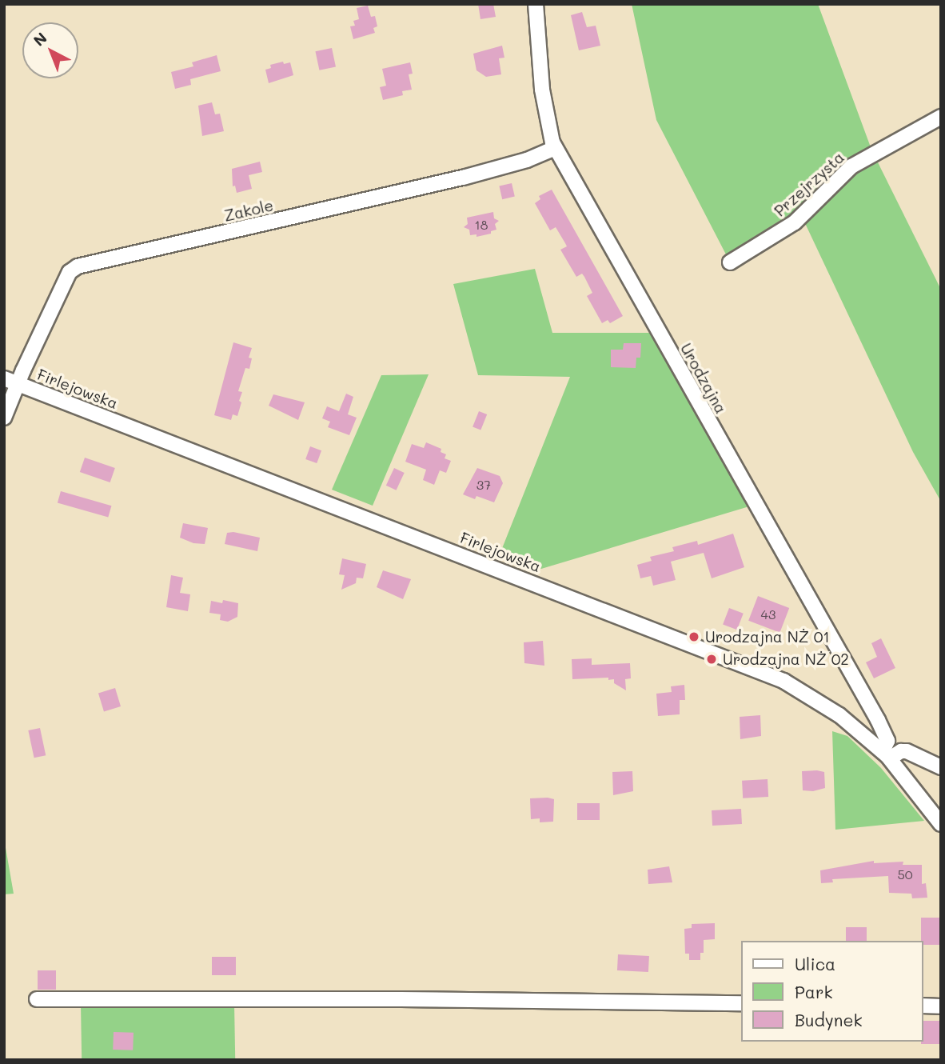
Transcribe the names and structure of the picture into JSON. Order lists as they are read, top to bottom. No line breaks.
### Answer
{"streets":{"street":["Przejrzysta","Zakole","Urodzajna","Firlejowska"]},"crossings":[["Zakole","Urodzajna"],["Zakole","Firlejowska"],["Urodzajna","Firlejowska"]],"places":["Urodzajna NŻ 01","Urodzajna NŻ 02"],"house_numbers":["18","37","43","50"],"legend":["Ulica","Park","Budynek"],"north":"top left"}
